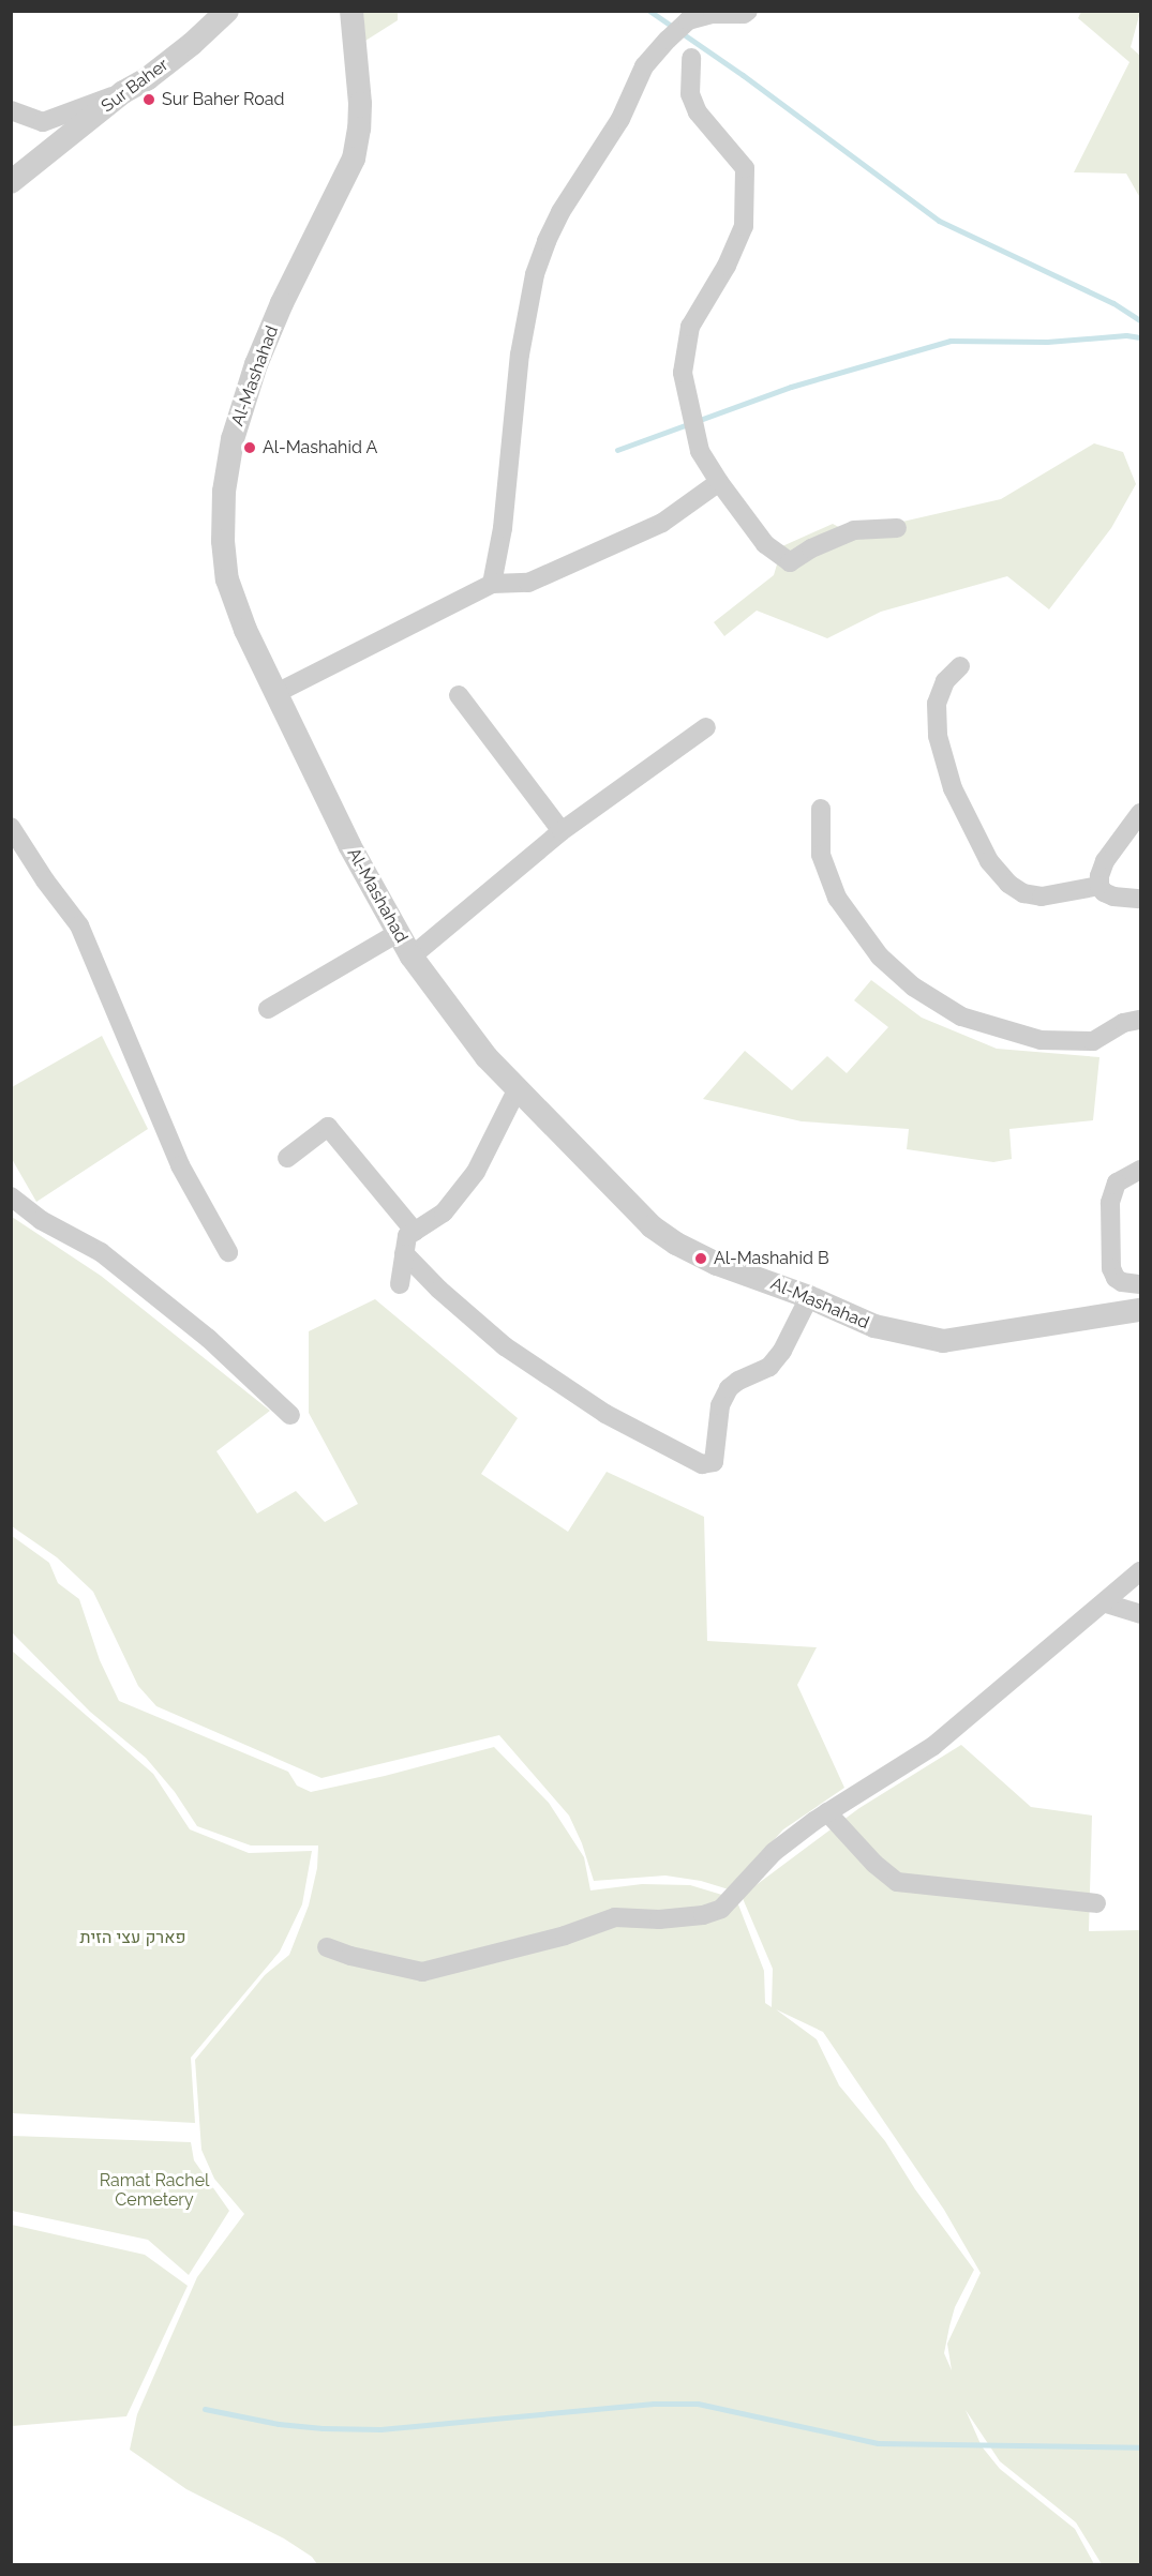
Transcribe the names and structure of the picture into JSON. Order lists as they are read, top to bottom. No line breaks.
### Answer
{"streets":{"street":["Sur Baher","Al-Mashahad"]},"parks":["פארק עצי הזית","Ramat Rachel Cemetery"],"places":["Sur Baher Road","Al-Mashahid A","Al-Mashahid B"]}
